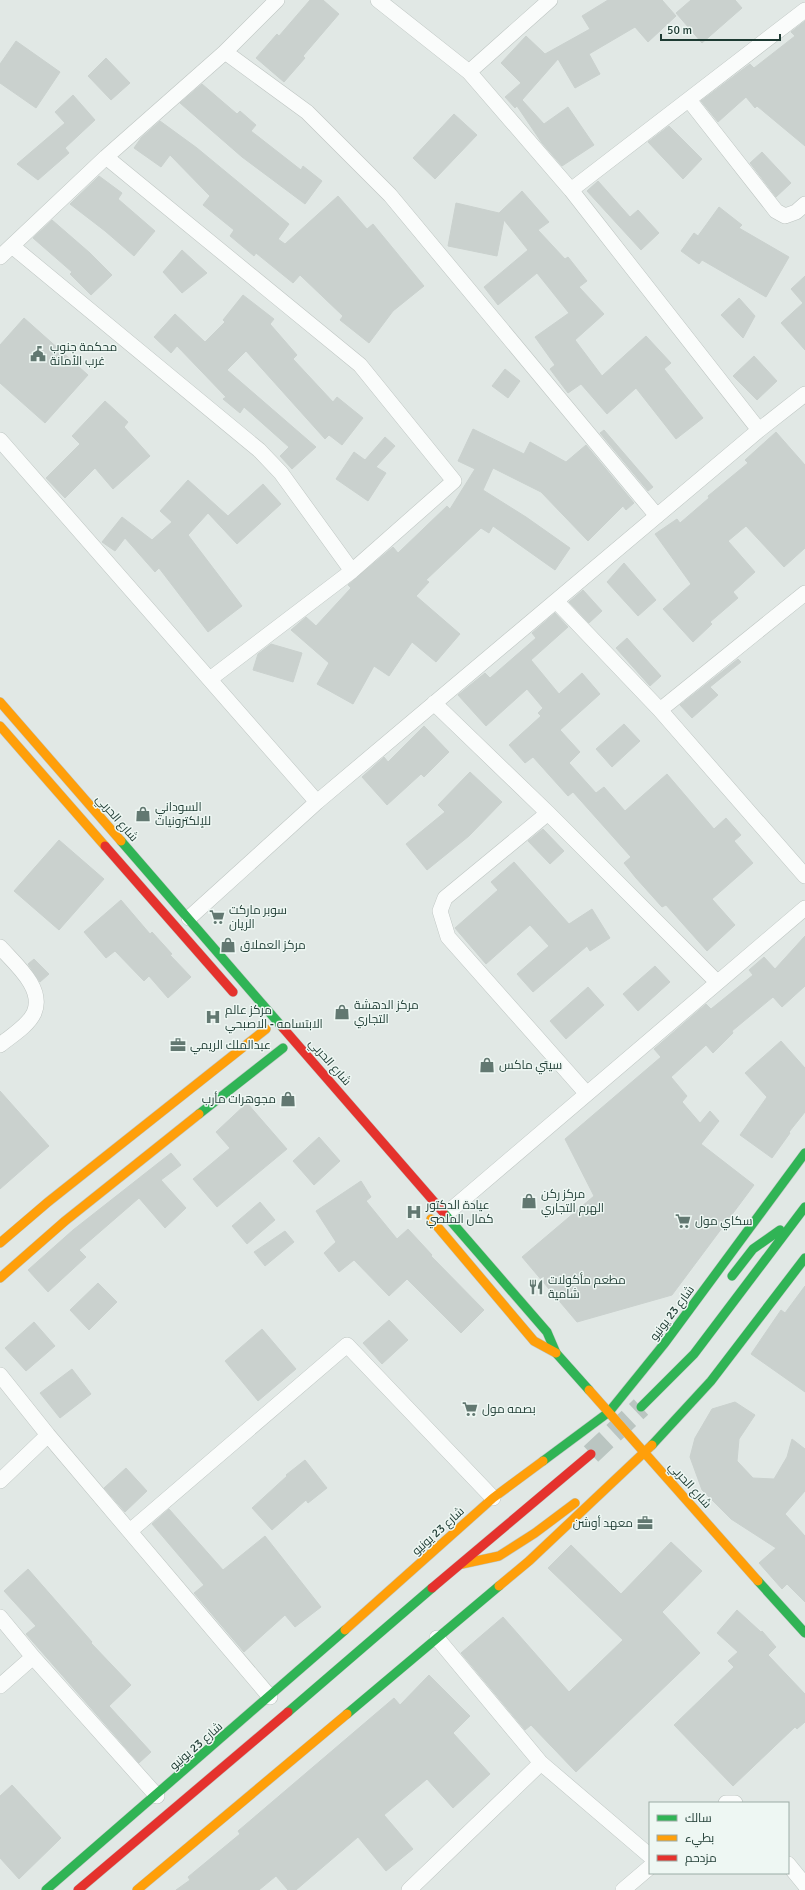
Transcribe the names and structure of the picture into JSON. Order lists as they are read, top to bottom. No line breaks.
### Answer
{"streets":{"street":["شارع الحربي","شارع 23 يونيو"]},"crossings":[["شارع الحربي","شارع 23 يونيو"]],"places":{"public building":["محكمة جنوب غرب الأمانة"],"shop":["السوداني للإلكترونيات","مركز العملاق","مركز الدهشة التجاري","سيتي ماكس","مجوهرات مأرب","مركز ركن الهرم التجاري"],"supermarket":["سوبر ماركت الريان","سكاي مول","بصمه مول"],"hospital":["مركز عالم الابتسامه - الاصبحي","عيادة الدكتور كمال الملصي"],"office":["عبدالملك الريمي","معهد أوشن"],"restaurant":["مطعم مأكولات شامية"]},"legend":["سالك","بطيء","مزدحم"],"scale_bar":"50 m"}
